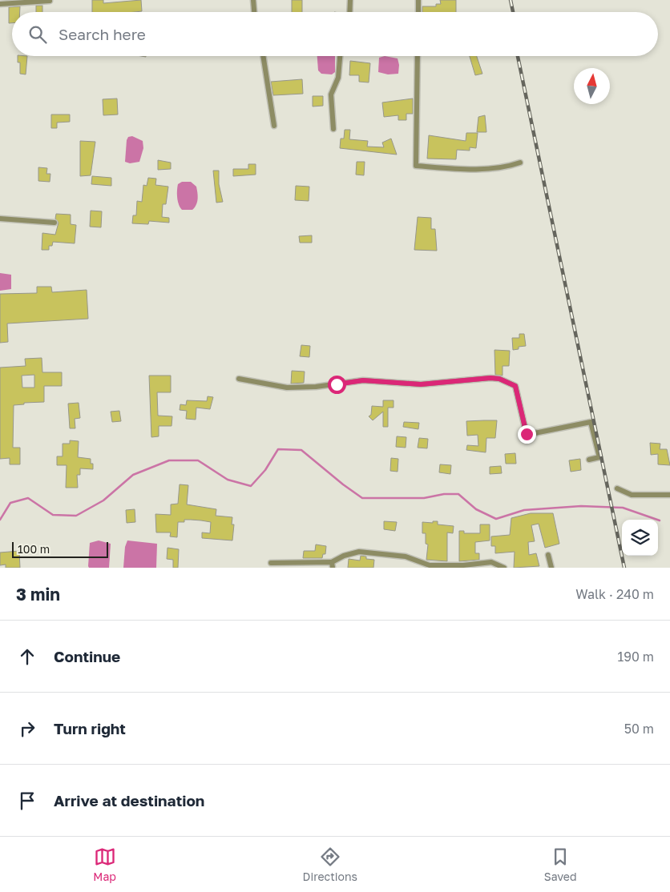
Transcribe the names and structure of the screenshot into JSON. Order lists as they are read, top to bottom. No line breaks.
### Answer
{"scale_bar":"100 m","north":"top","page":{"search":"Search here","scale":"100 m","heading":["3 min","Walk · 240 m"],"list":[["Continue","190 m"],["Turn right","50 m"],"Arrive at destination"],"nav":["Map","Directions","Saved"]}}
